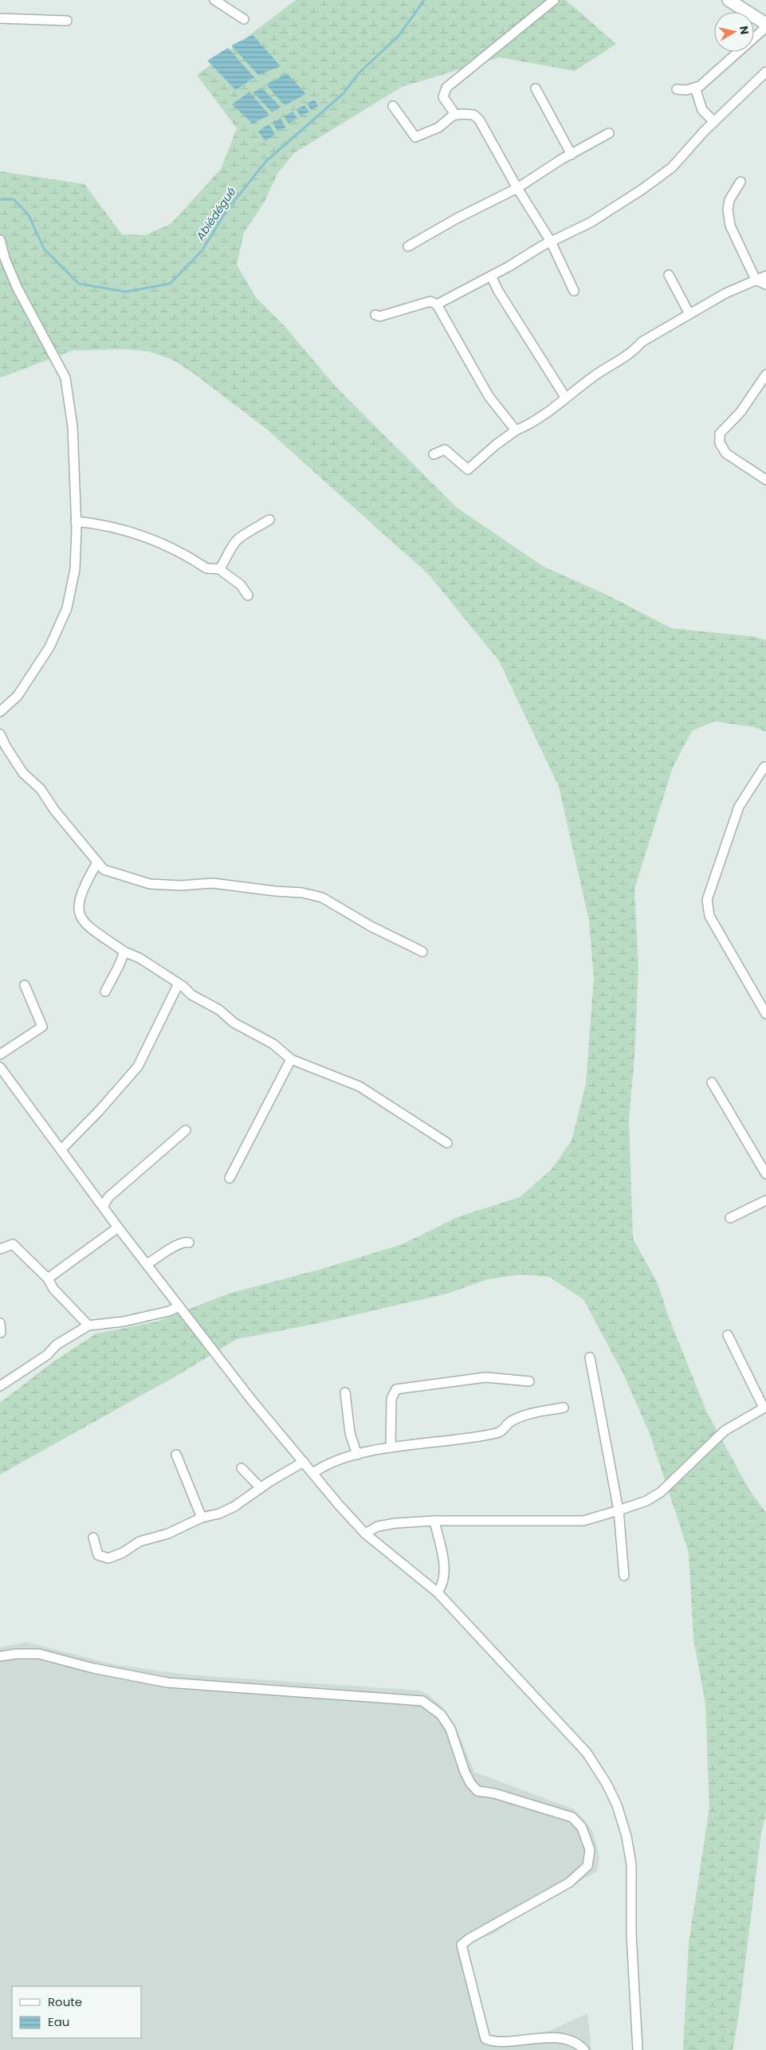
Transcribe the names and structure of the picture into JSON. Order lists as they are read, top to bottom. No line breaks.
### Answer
{"water":["Abiédégué"],"legend":["Route","Eau"],"north":"right"}
